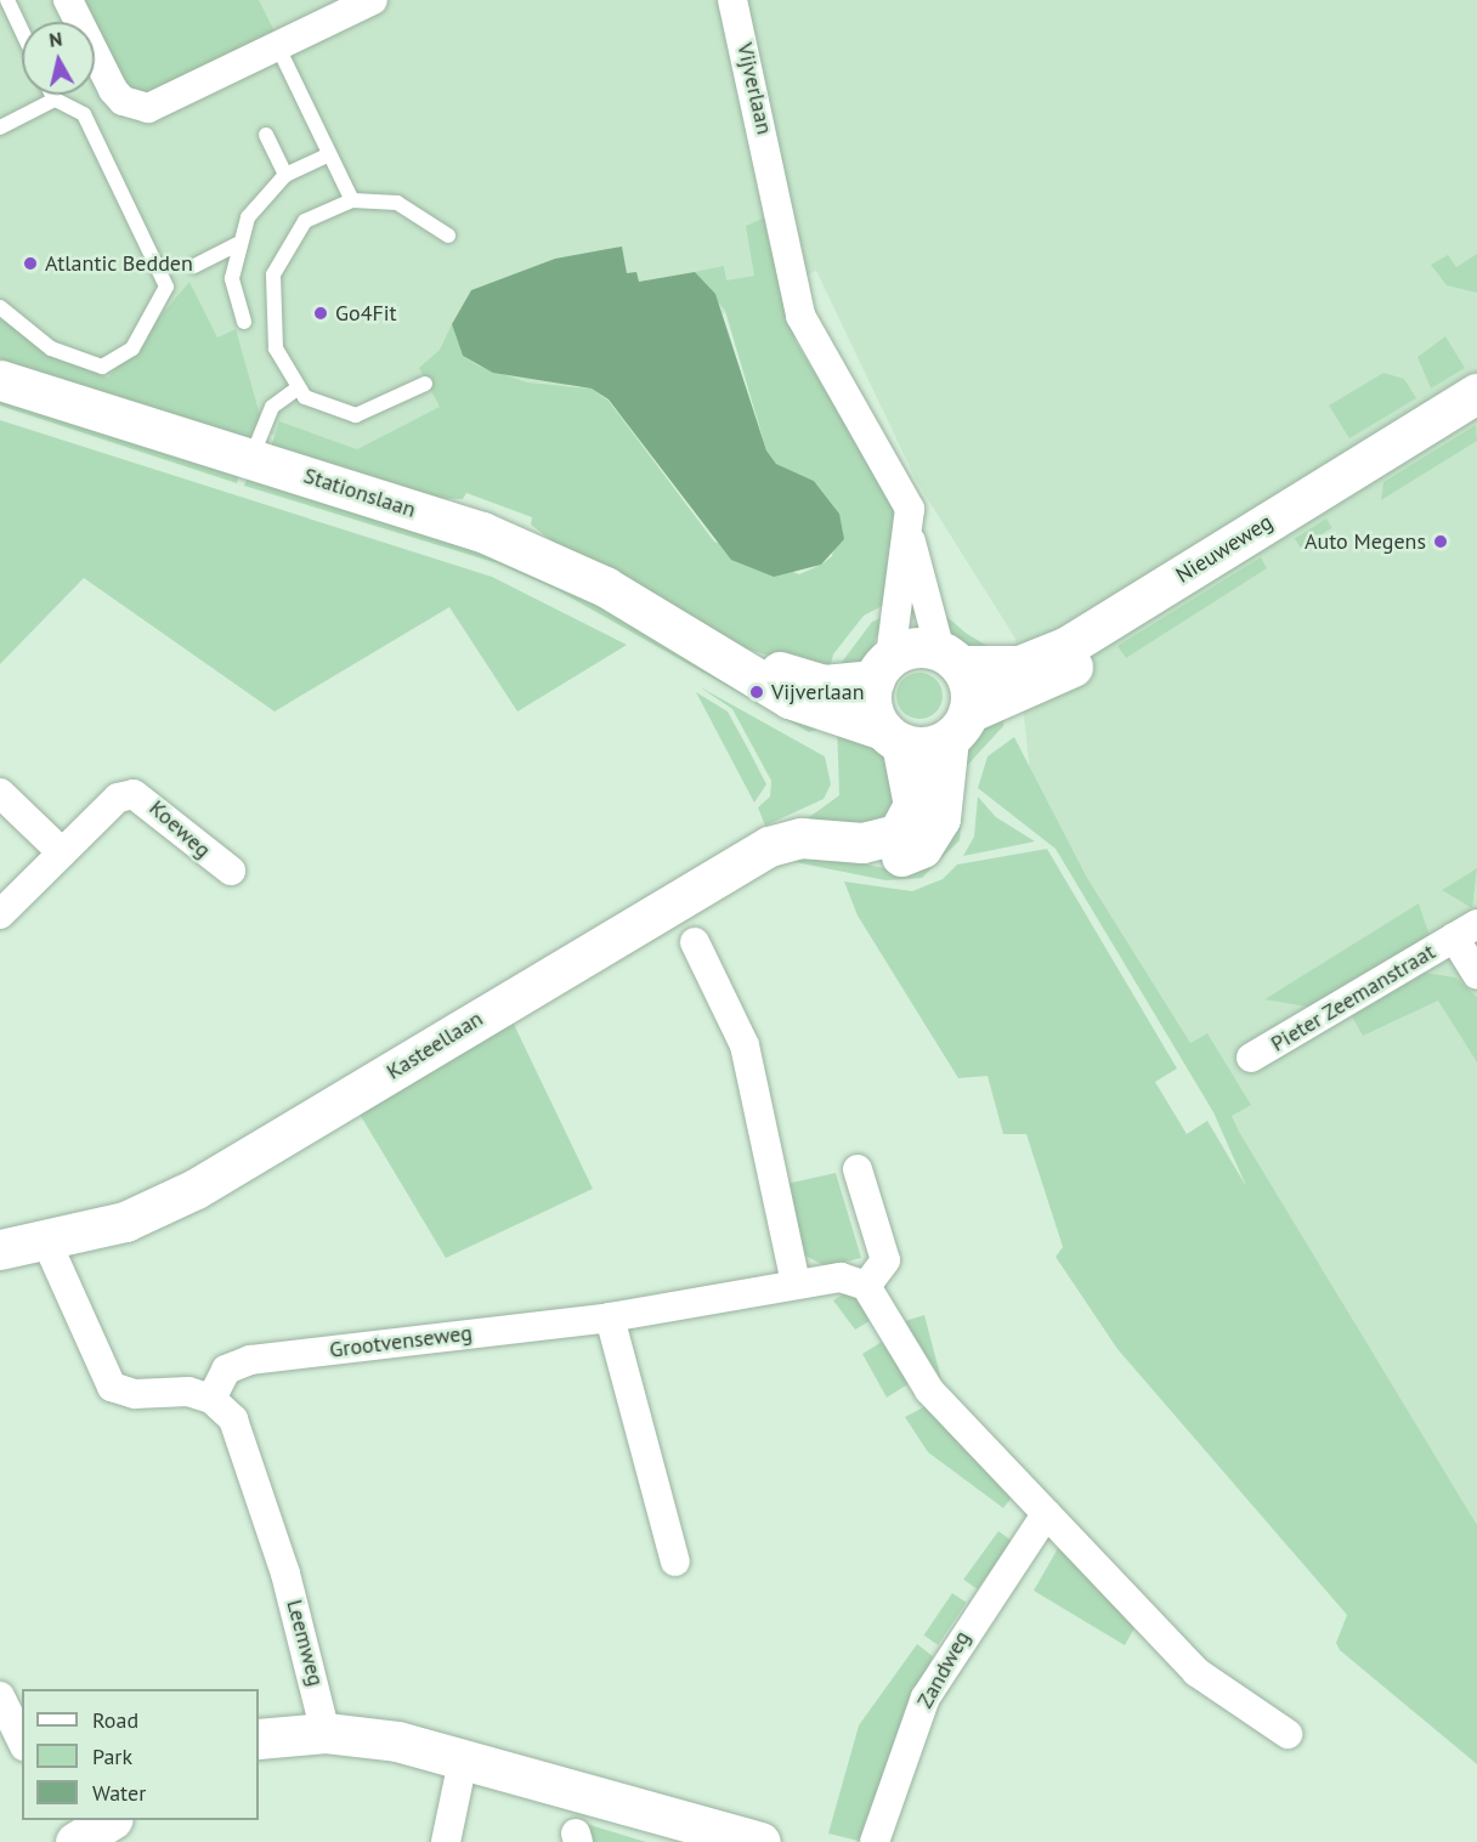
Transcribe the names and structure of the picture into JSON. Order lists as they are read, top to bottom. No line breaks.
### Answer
{"streets":{"street":["Vijverlaan","Stationslaan","Nieuweweg","Koeweg","Pieter Zeemanstraat","Kasteellaan","Grootvenseweg","Leemweg","Zandweg"]},"crossings":[["Vijverlaan","Stationslaan"],["Vijverlaan","Nieuweweg"],["Vijverlaan","Kasteellaan"],["Stationslaan","Nieuweweg"],["Stationslaan","Kasteellaan"],["Nieuweweg","Kasteellaan"],["Grootvenseweg","Leemweg"]],"places":["Atlantic Bedden","Go4Fit","Auto Megens","Vijverlaan"],"legend":["Road","Park","Water"],"north":"top"}
